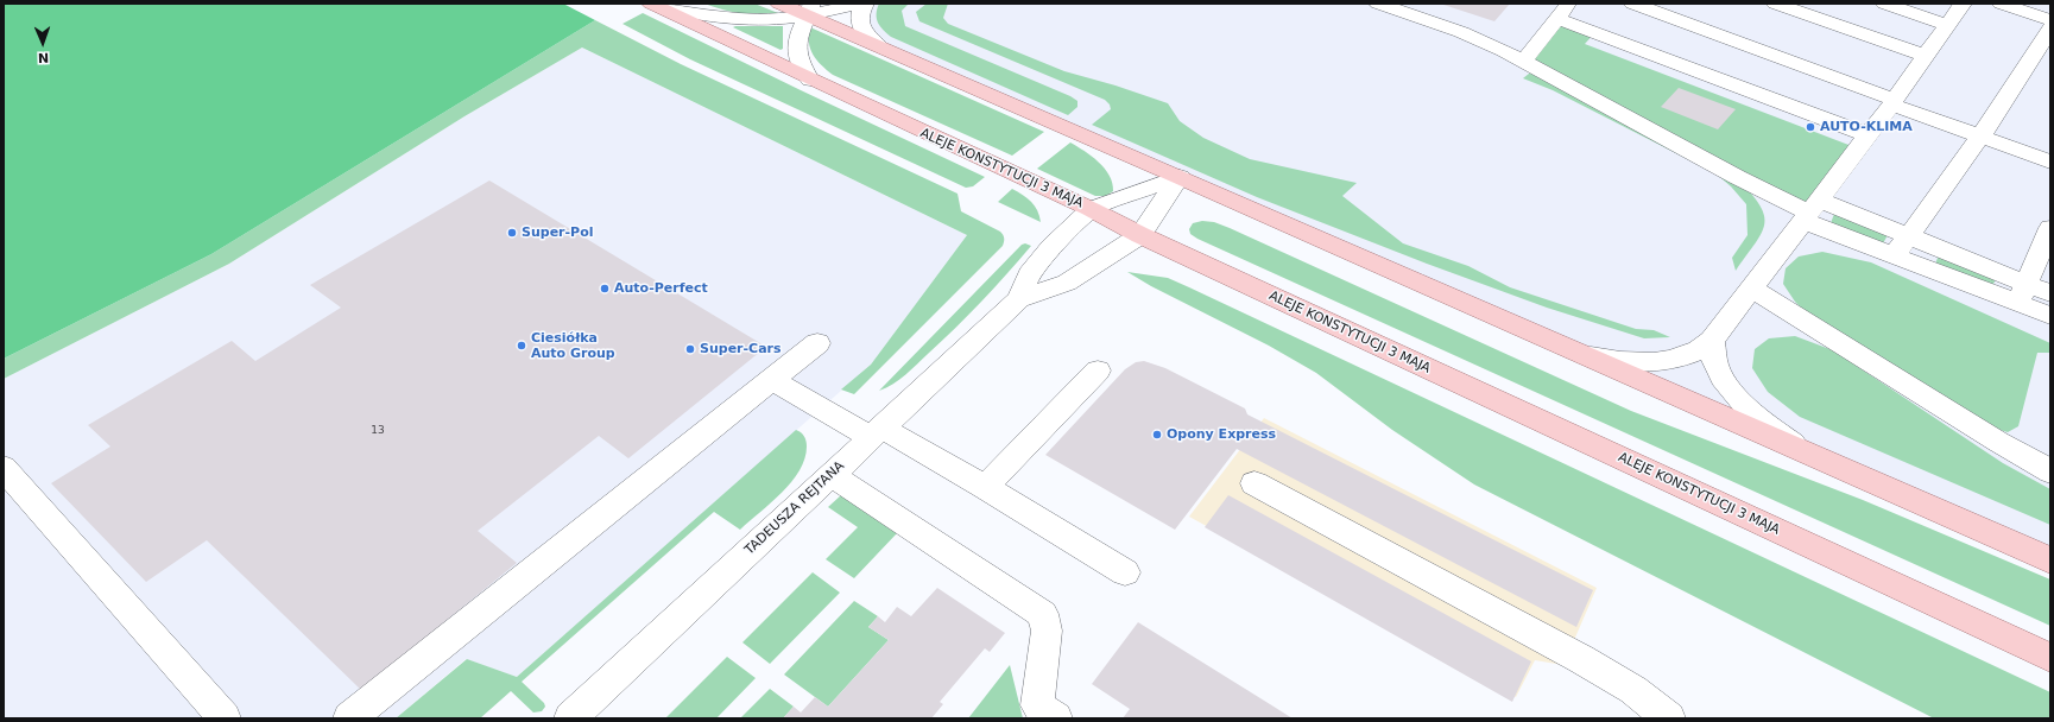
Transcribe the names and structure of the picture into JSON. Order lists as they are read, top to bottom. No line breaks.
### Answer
{"streets":{"main road":["ALEJE KONSTYTUCJI 3 MAJA"],"street":["TADEUSZA REJTANA"]},"crossings":[["ALEJE KONSTYTUCJI 3 MAJA","TADEUSZA REJTANA"]],"places":["AUTO-KLIMA","Super-Pol","Auto-Perfect","Ciesiółka Auto Group","Super-Cars","Opony Express"],"house_numbers":["13"],"north":"bottom"}
